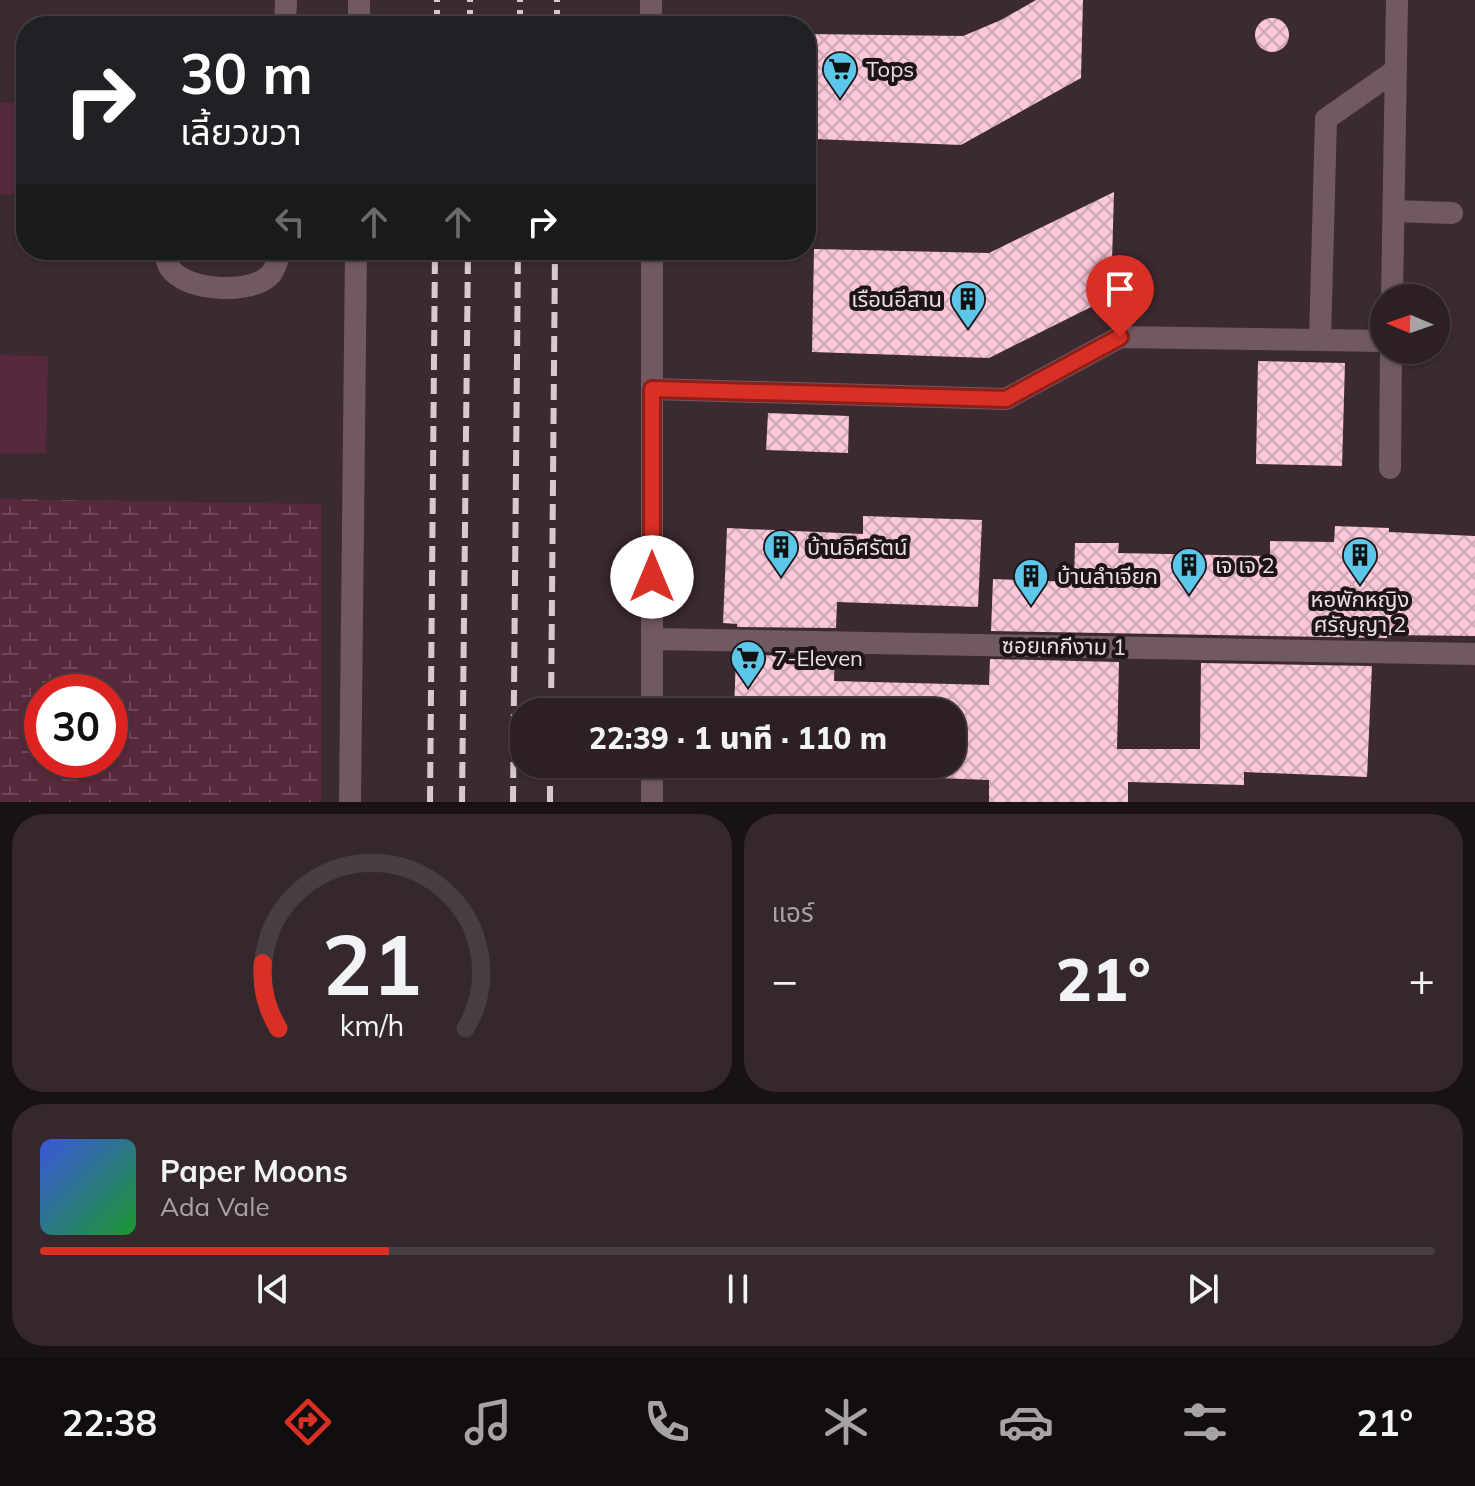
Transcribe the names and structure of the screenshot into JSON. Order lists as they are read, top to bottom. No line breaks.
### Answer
{"streets":{"street":["ซอยเกกีงาม 1"]},"places":{"supermarket":["Tops","7-Eleven"],"building":["เรือนอีสาน","บ้านอิศรัตน์","หอพักหญิง ศรัญญา 2","เจ เจ 2","บ้านลำเจียก"]},"north":"left","page":{"turn":["30 m","เลี้ยวขวา"],"limit":"30","trip":"22:39 · 1 นาที · 110 m","tile":"แอร์","heat":["−","21°","+"],"song":["Paper Moons","Ada Vale"],"tabs":["22:38","21°"],"gauge":["21","km/h"]}}
